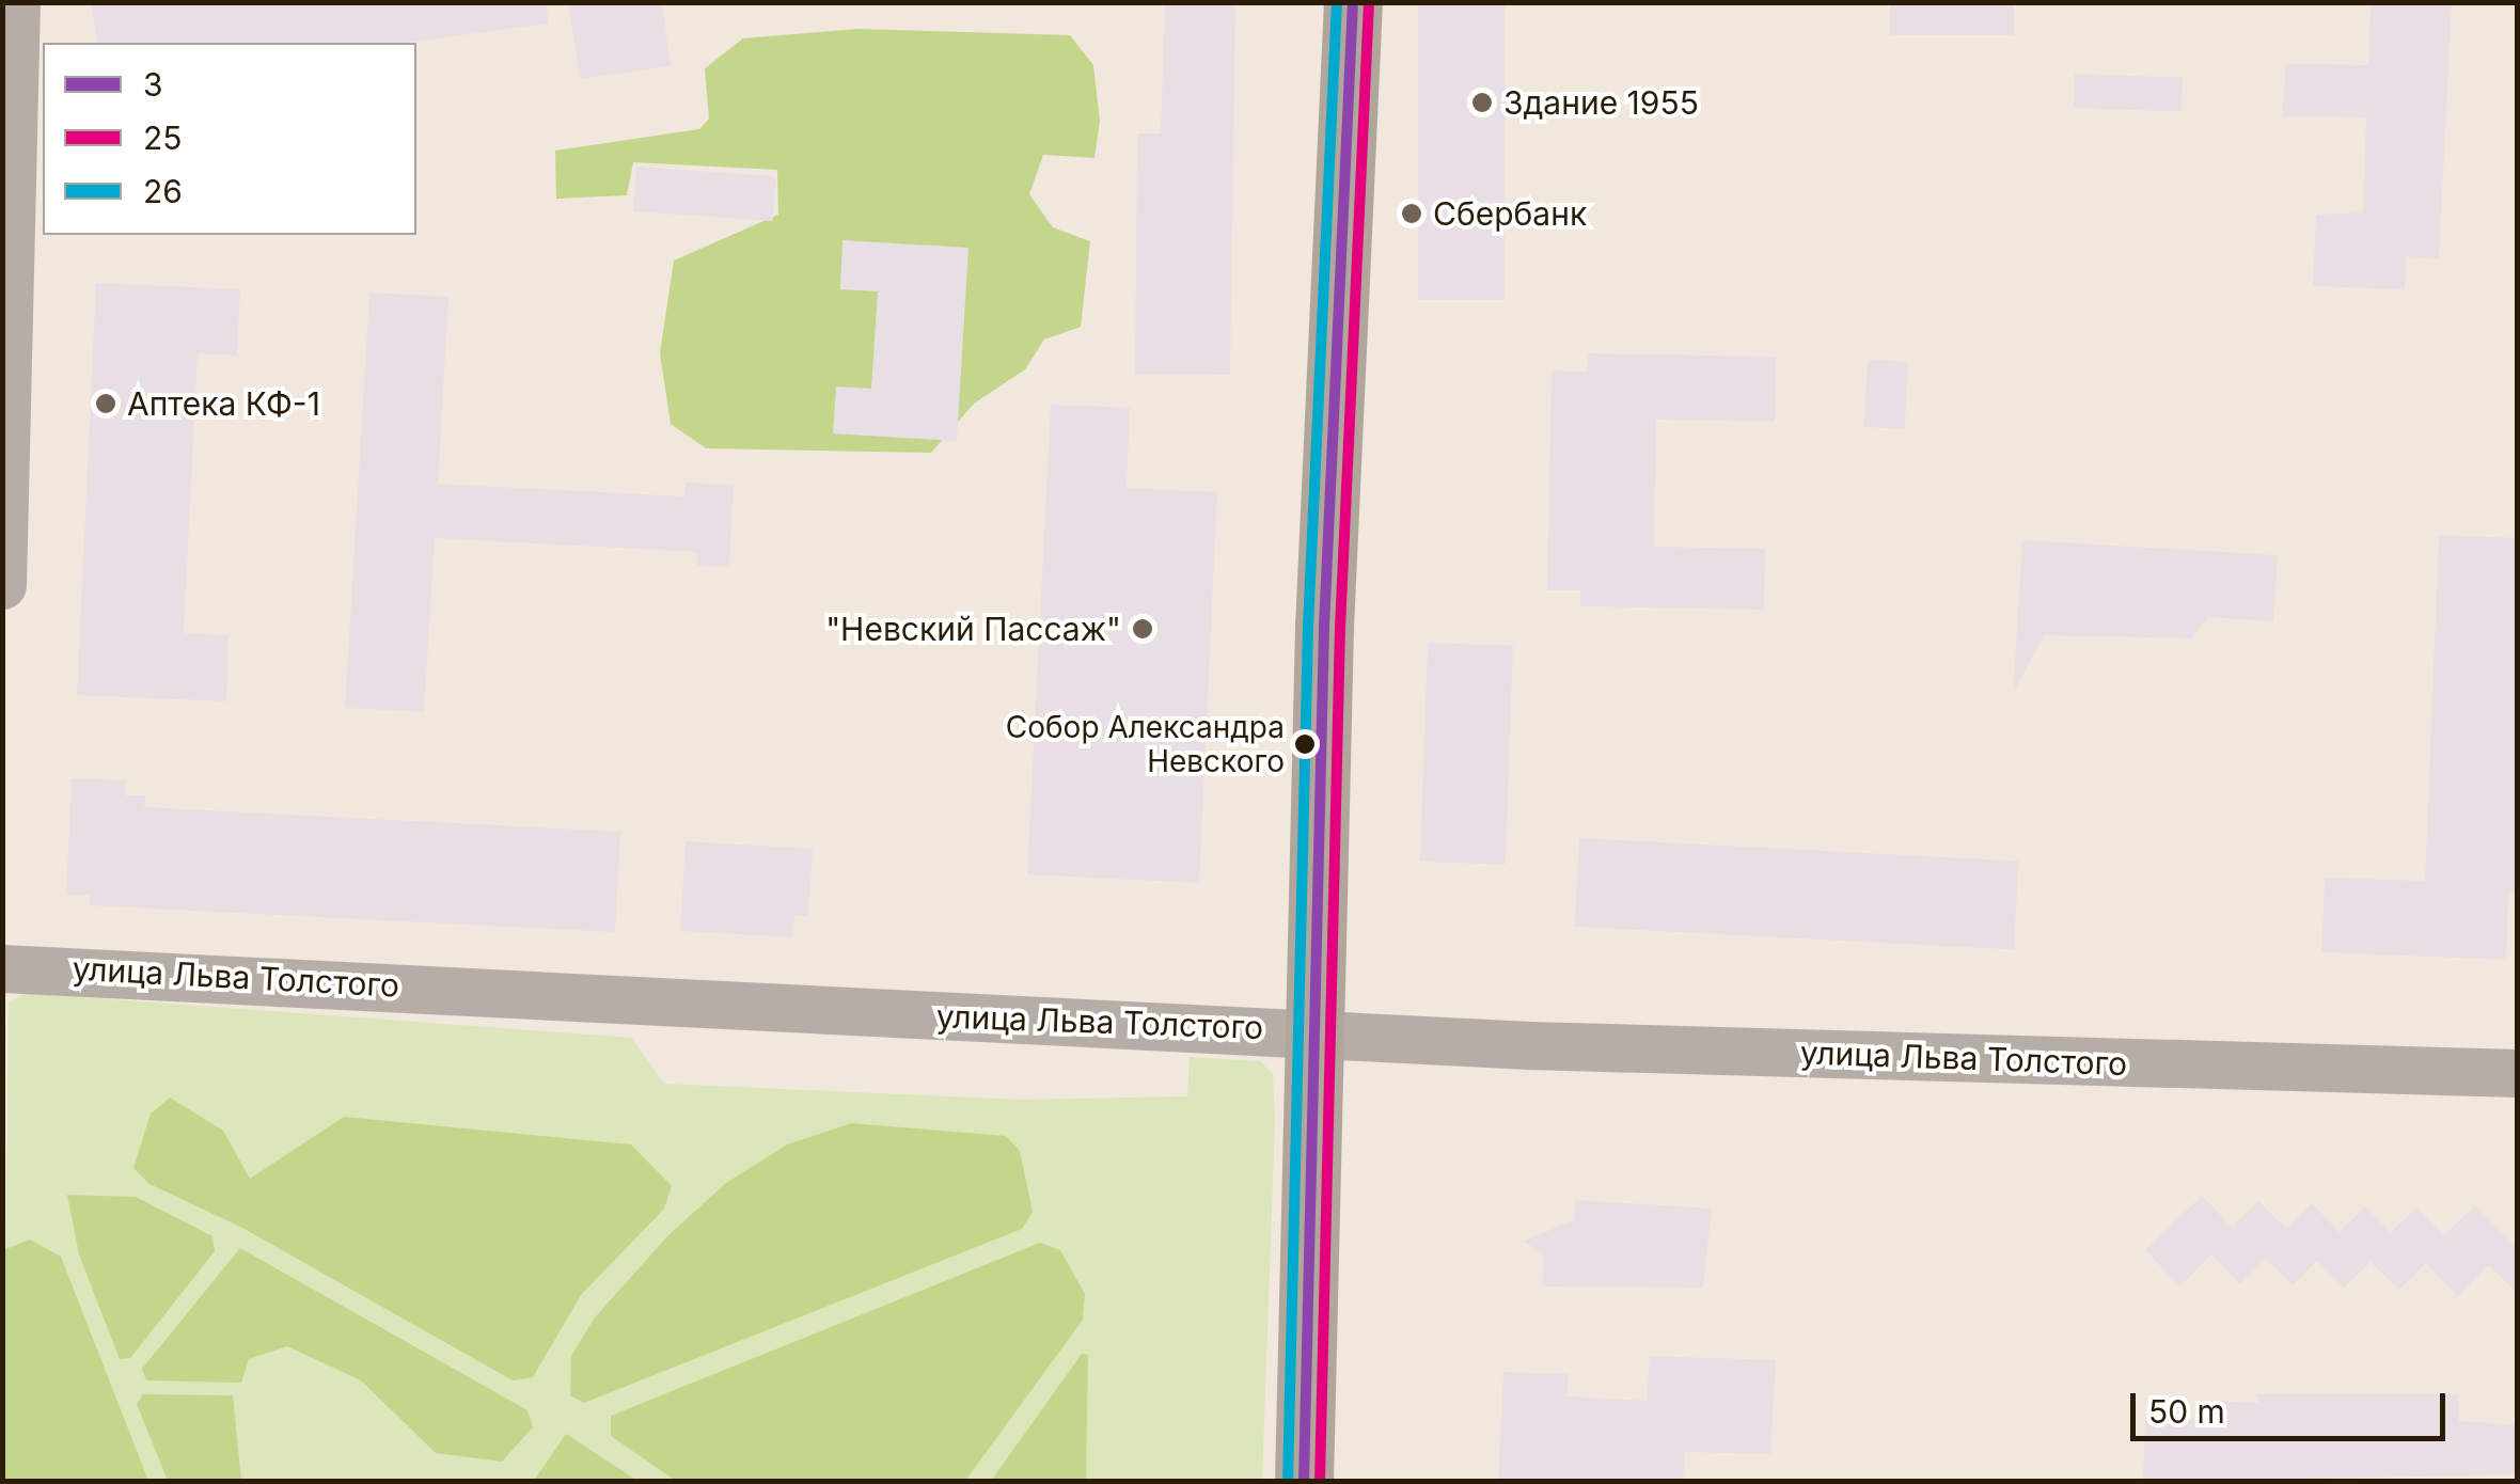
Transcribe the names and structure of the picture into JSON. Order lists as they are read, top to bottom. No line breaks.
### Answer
{"streets":{"street":["улица Льва Толстого"]},"places":["Здание 1955","Сбербанк","Аптека КФ-1","\"Невский Пассаж\"","Собор Александра Невского"],"lines":["transit line 3","transit line 26","transit line 25"],"legend":["3","25","26"],"scale_bar":"50 m"}
